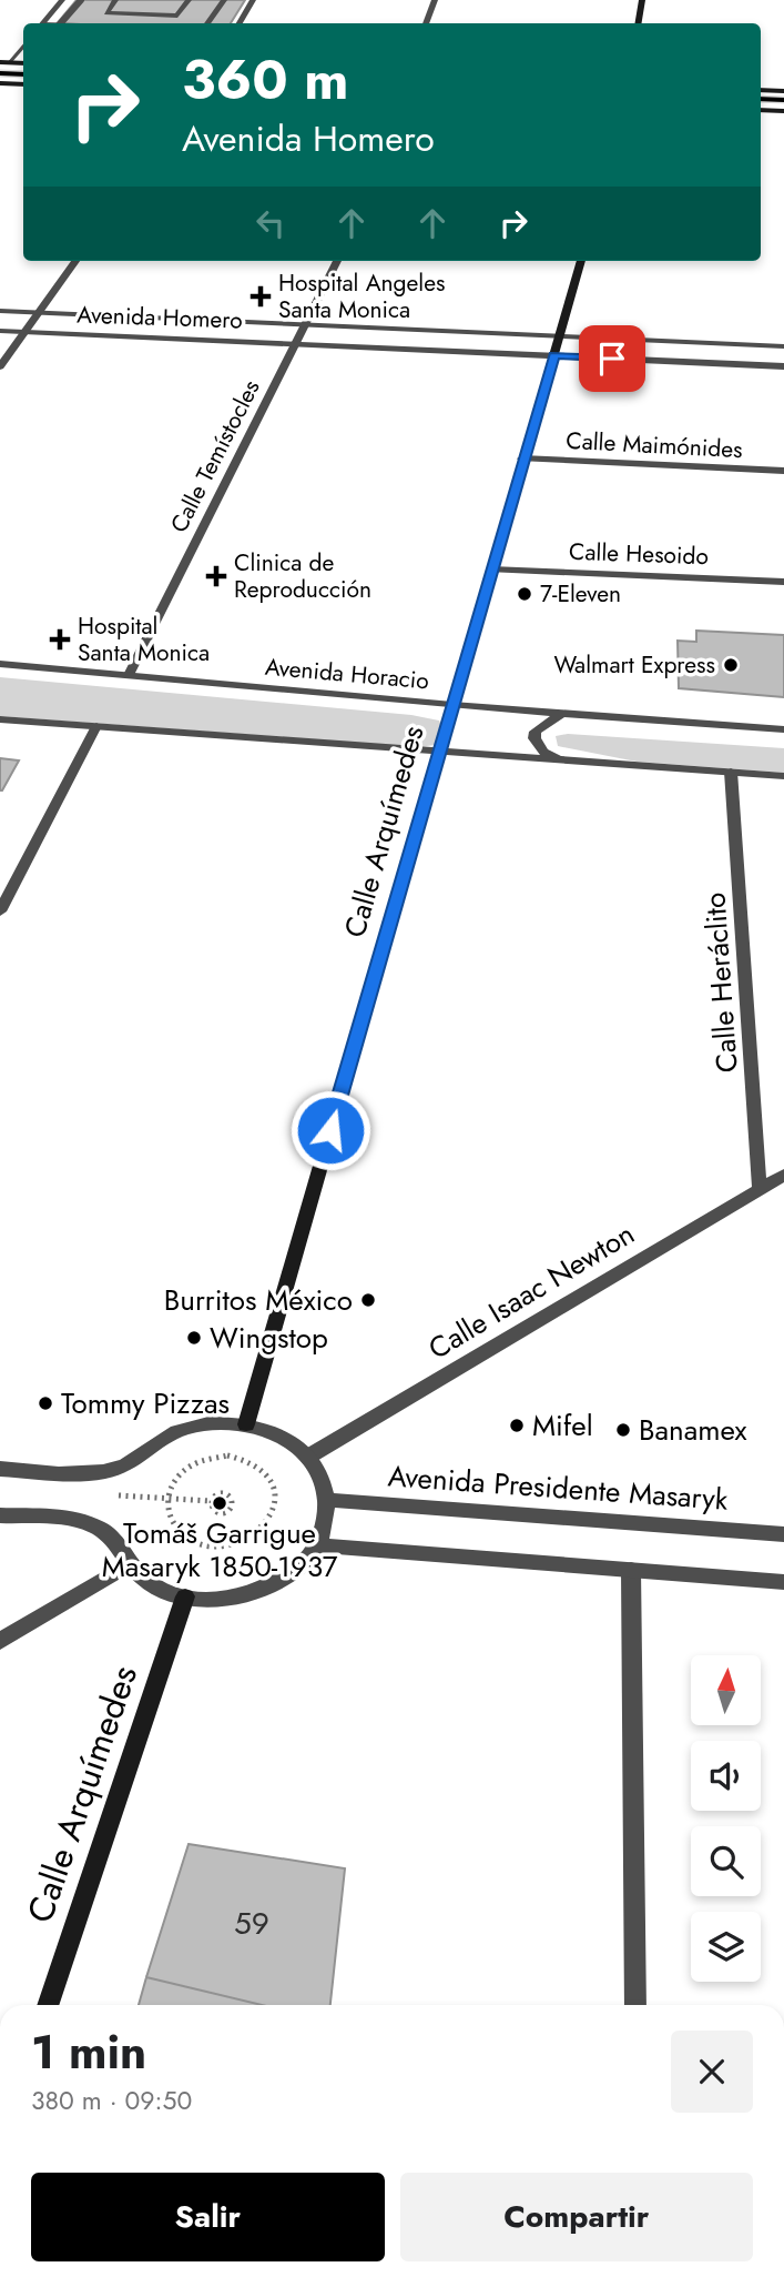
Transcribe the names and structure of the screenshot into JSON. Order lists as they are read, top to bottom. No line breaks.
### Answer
{"streets":{"main road":["Calle Arquímedes"],"street":["Avenida Homero","Calle Maimónides","Calle Temístocles","Calle Hesoido","Avenida Horacio","Calle Heráclito","Calle Isaac Newton","Avenida Presidente Masaryk"]},"crossings":[["Avenida Homero","Calle Temístocles"],["Avenida Homero","Calle Arquímedes"],["Calle Maimónides","Calle Arquímedes"],["Calle Temístocles","Avenida Horacio"],["Calle Hesoido","Calle Arquímedes"],["Avenida Horacio","Calle Arquímedes"],["Calle Heráclito","Calle Isaac Newton"]],"places":{"health":["Hospital Angeles Santa Monica","Clinica de Reproducción","Hospital Santa Monica"],"other":["7-Eleven","Walmart Express","Burritos México","Wingstop","Tommy Pizzas","Mifel","Banamex","Tomáš Garrigue Masaryk 1850-1937"]},"house_numbers":["59"],"north":"top","page":{"turn":["360 m","Avenida Homero"],"heading":["1 min","380 m · 09:50"],"buttons":["Salir","Compartir"]}}
